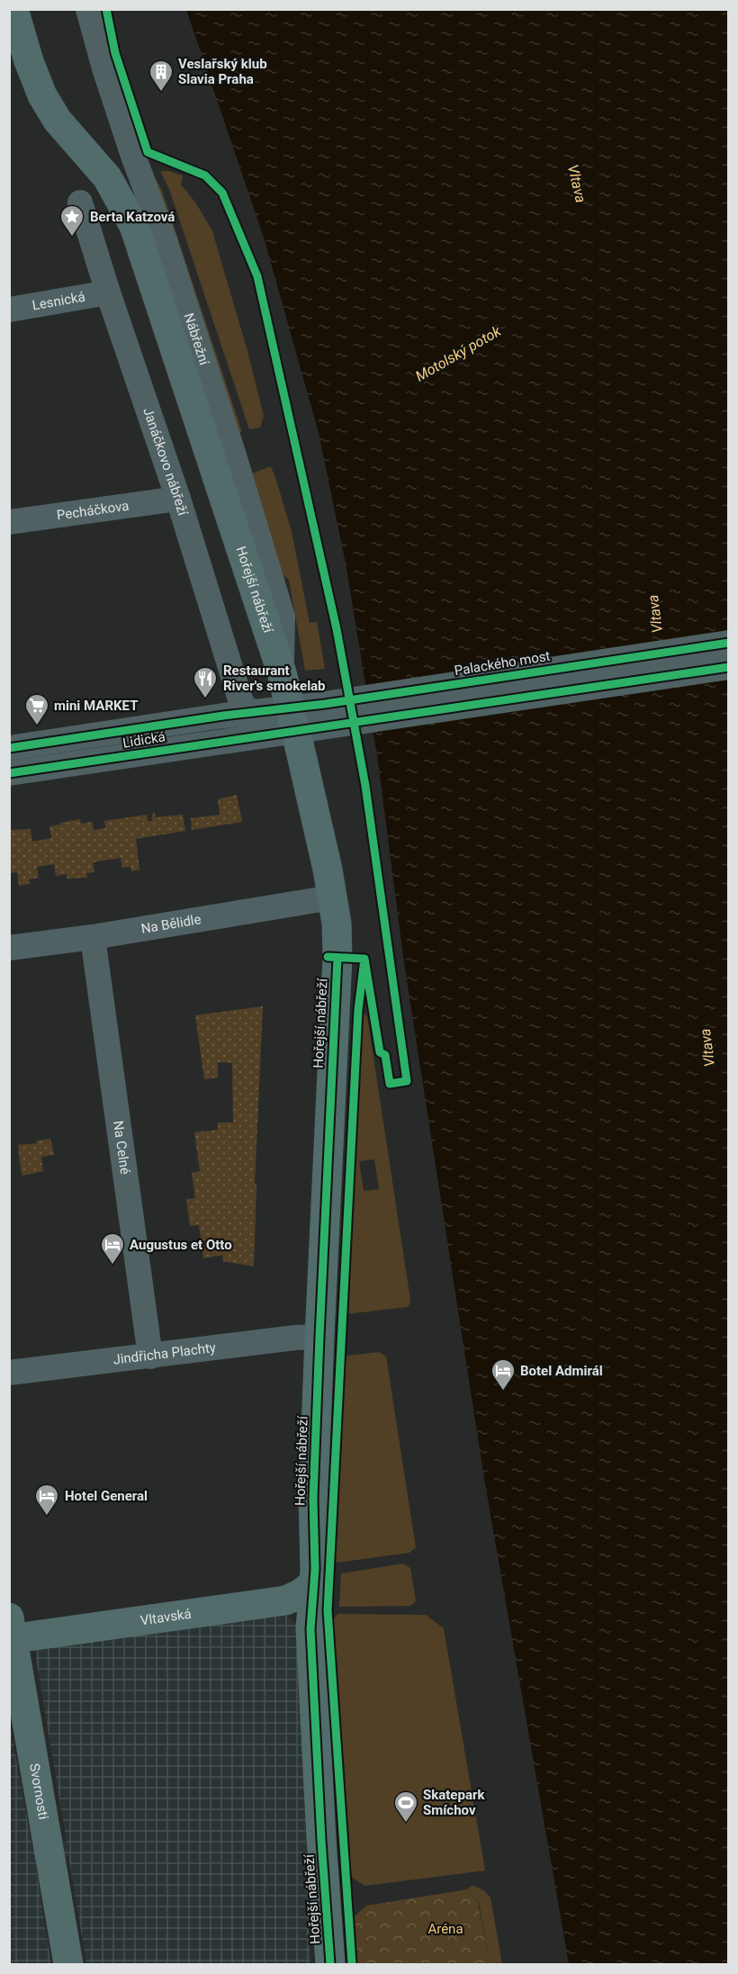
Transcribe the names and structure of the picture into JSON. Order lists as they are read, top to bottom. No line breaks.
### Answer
{"streets":{"main road":["Hořejší nábřeží","Vltavská","Svornosti"],"street":["Lesnická","Nábřežní","Janáčkovo nábřeží","Pecháčkova","Palackého most","Lidická","Na Bělidle","Na Celné","Jindřicha Plachty"]},"crossings":[["Lesnická","Janáčkovo nábřeží"],["Nábřežní","Hořejší nábřeží"],["Janáčkovo nábřeží","Pecháčkova"],["Janáčkovo nábřeží","Palackého most"],["Janáčkovo nábřeží","Lidická"],["Hořejší nábřeží","Na Bělidle"],["Hořejší nábřeží","Jindřicha Plachty"],["Hořejší nábřeží","Vltavská"],["Palackého most","Lidická"],["Na Bělidle","Na Celné"],["Na Celné","Jindřicha Plachty"],["Vltavská","Svornosti"]],"water":["Vltava","Motolský potok"],"parks":["Aréna"],"places":{"building":["Veslařský klub Slavia Praha"],"place":["Berta Katzová"],"restaurant":["Restaurant River's smokelab"],"supermarket":["mini MARKET"],"hotel":["Augustus et Otto","Botel Admirál","Hotel General"],"sports":["Skatepark Smíchov"]}}
